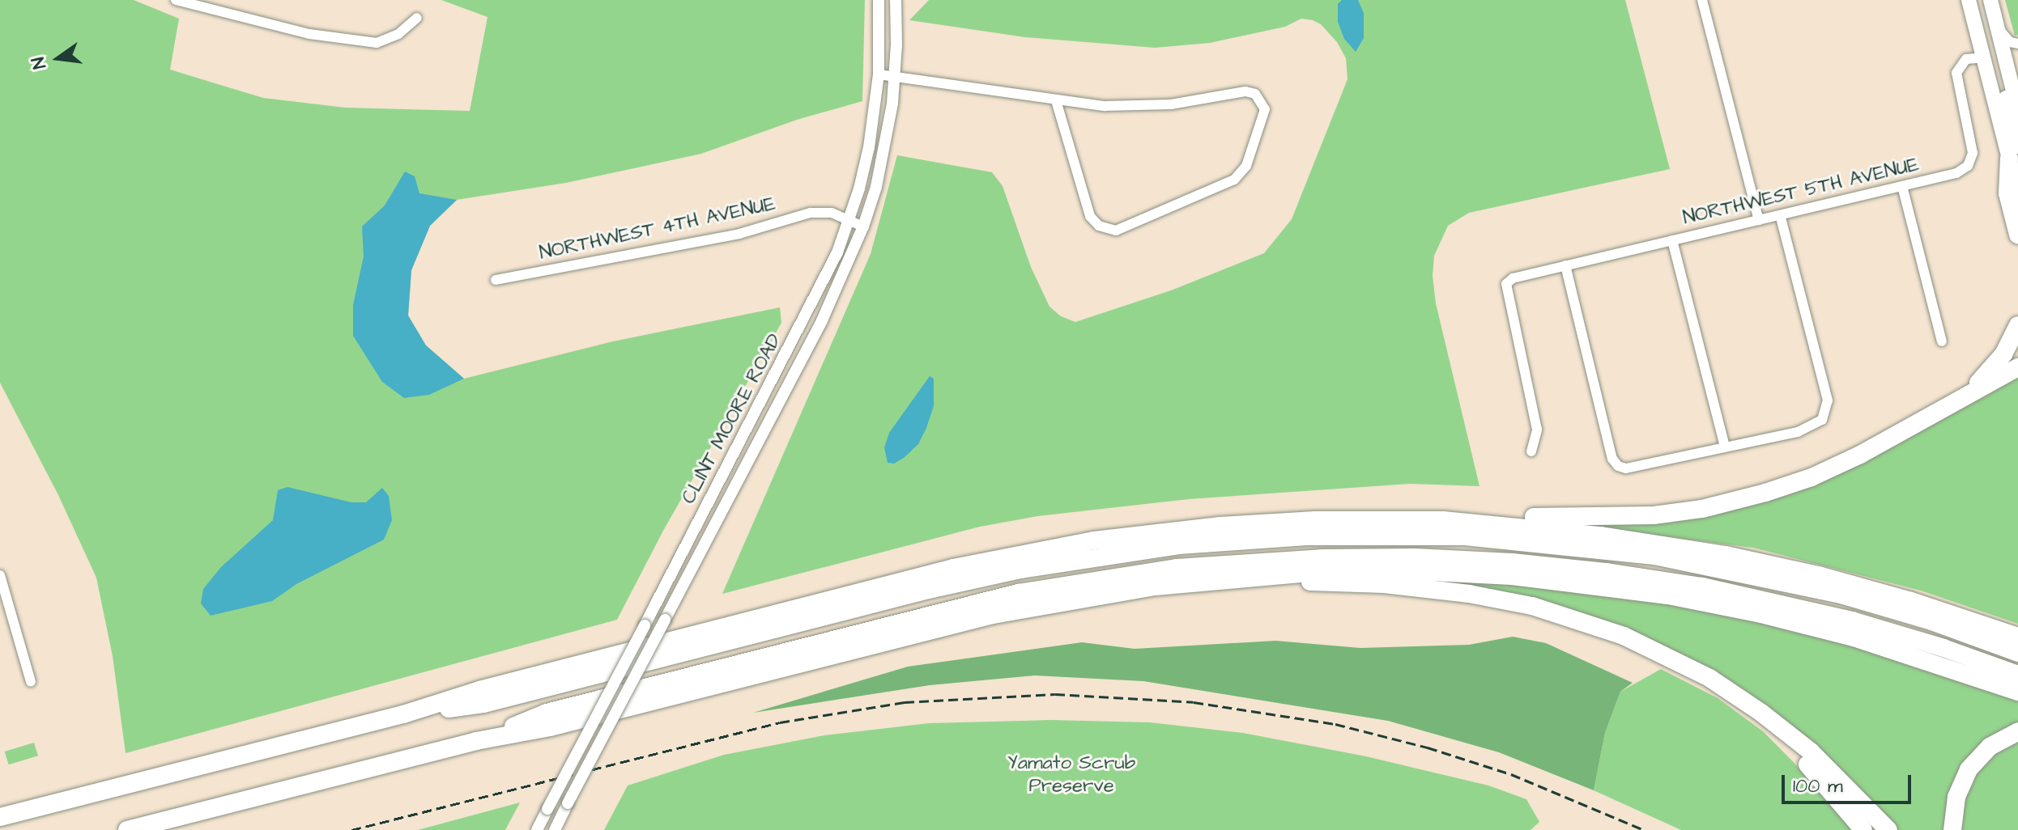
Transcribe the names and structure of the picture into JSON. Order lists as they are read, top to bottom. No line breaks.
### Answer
{"streets":{"street":["NORTHWEST 5TH AVENUE","NORTHWEST 4TH AVENUE","CLINT MOORE ROAD"]},"crossings":[["NORTHWEST 4TH AVENUE","CLINT MOORE ROAD"]],"parks":["Yamato Scrub Preserve"],"scale_bar":"100 m","north":"left"}
